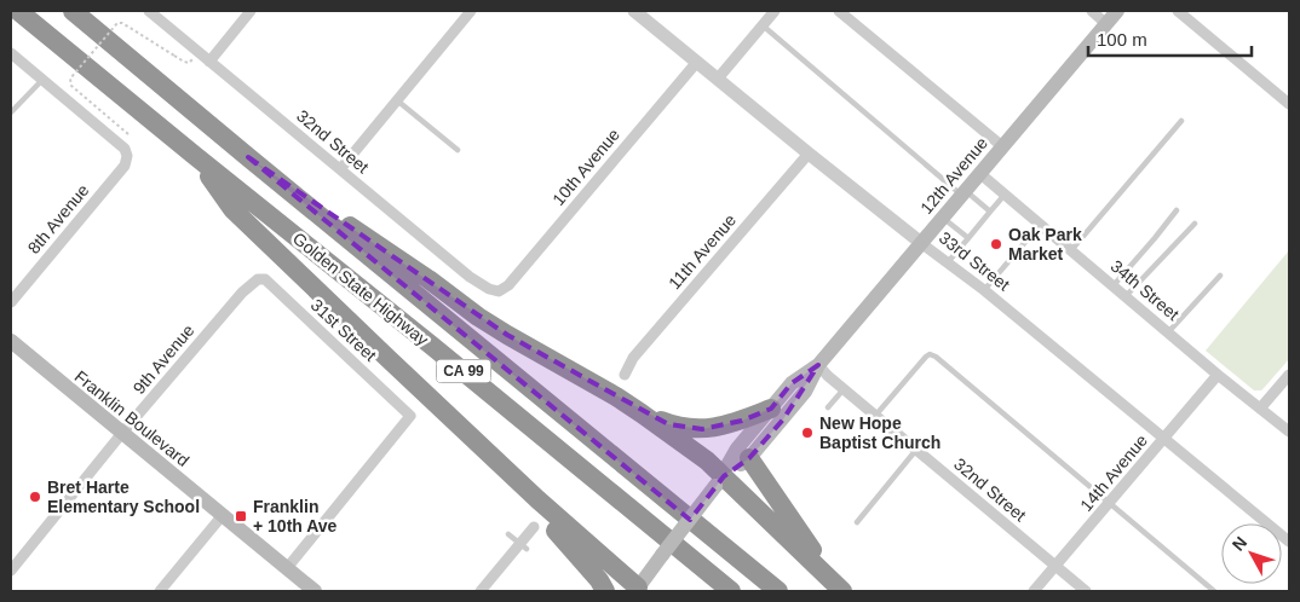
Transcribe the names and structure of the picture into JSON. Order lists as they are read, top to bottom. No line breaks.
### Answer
{"streets":{"highway":["Golden State Highway","CA 99"],"main road":["12th Avenue","Franklin Boulevard"],"street":["32nd Street","10th Avenue","8th Avenue","11th Avenue","33rd Street","34th Street","31st Street","9th Avenue","14th Avenue"]},"crossings":[["32nd Street","10th Avenue"],["32nd Street","12th Avenue"],["32nd Street","14th Avenue"],["10th Avenue","33rd Street"],["12th Avenue","33rd Street"],["12th Avenue","34th Street"],["11th Avenue","33rd Street"],["33rd Street","14th Avenue"],["34th Street","14th Avenue"],["31st Street","9th Avenue"],["31st Street","Franklin Boulevard"],["9th Avenue","Franklin Boulevard"]],"places":{"other":["Oak Park Market","New Hope Baptist Church","Bret Harte Elementary School"],"transit":["Franklin + 10th Ave"]},"scale_bar":"100 m","north":"top left"}
